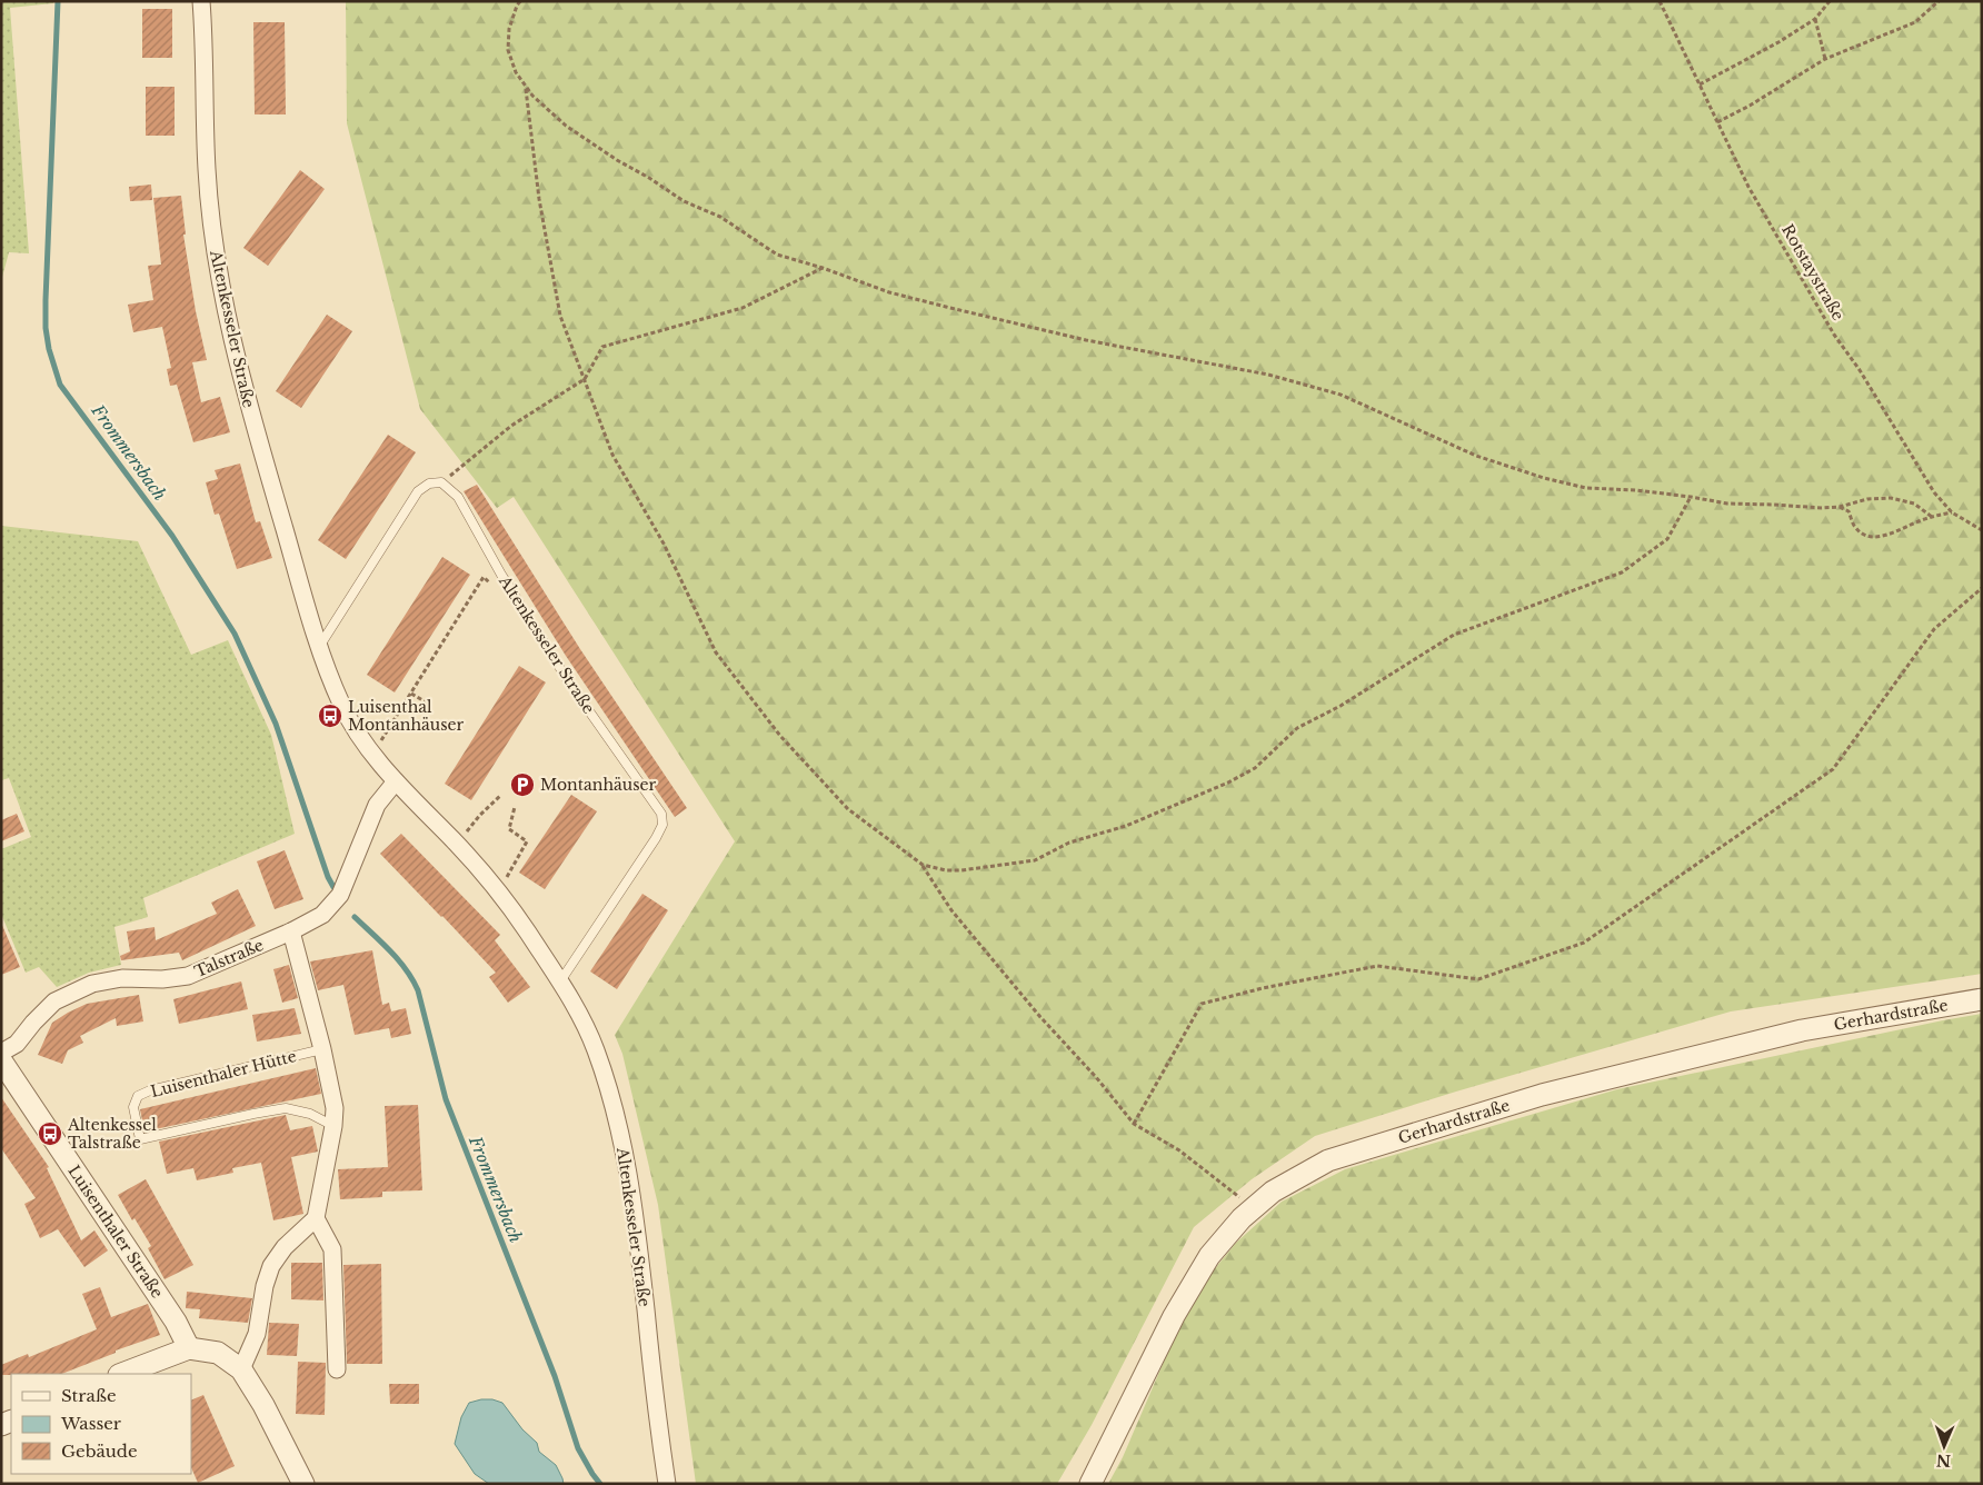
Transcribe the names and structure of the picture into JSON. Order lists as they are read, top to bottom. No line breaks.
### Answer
{"streets":{"street":["Altenkesseler Straße","Talstraße","Gerhardstraße","Luisenthaler Straße"],"lane":["Luisenthaler Hütte"],"path":["Rotstaystraße"]},"crossings":[["Altenkesseler Straße","Talstraße"]],"water":["Frommersbach"],"places":{"bus stop":["Luisenthal Montanhäuser","Altenkessel Talstraße"],"parking":["Montanhäuser"]},"legend":["Straße","Wasser","Gebäude"],"north":"bottom"}
